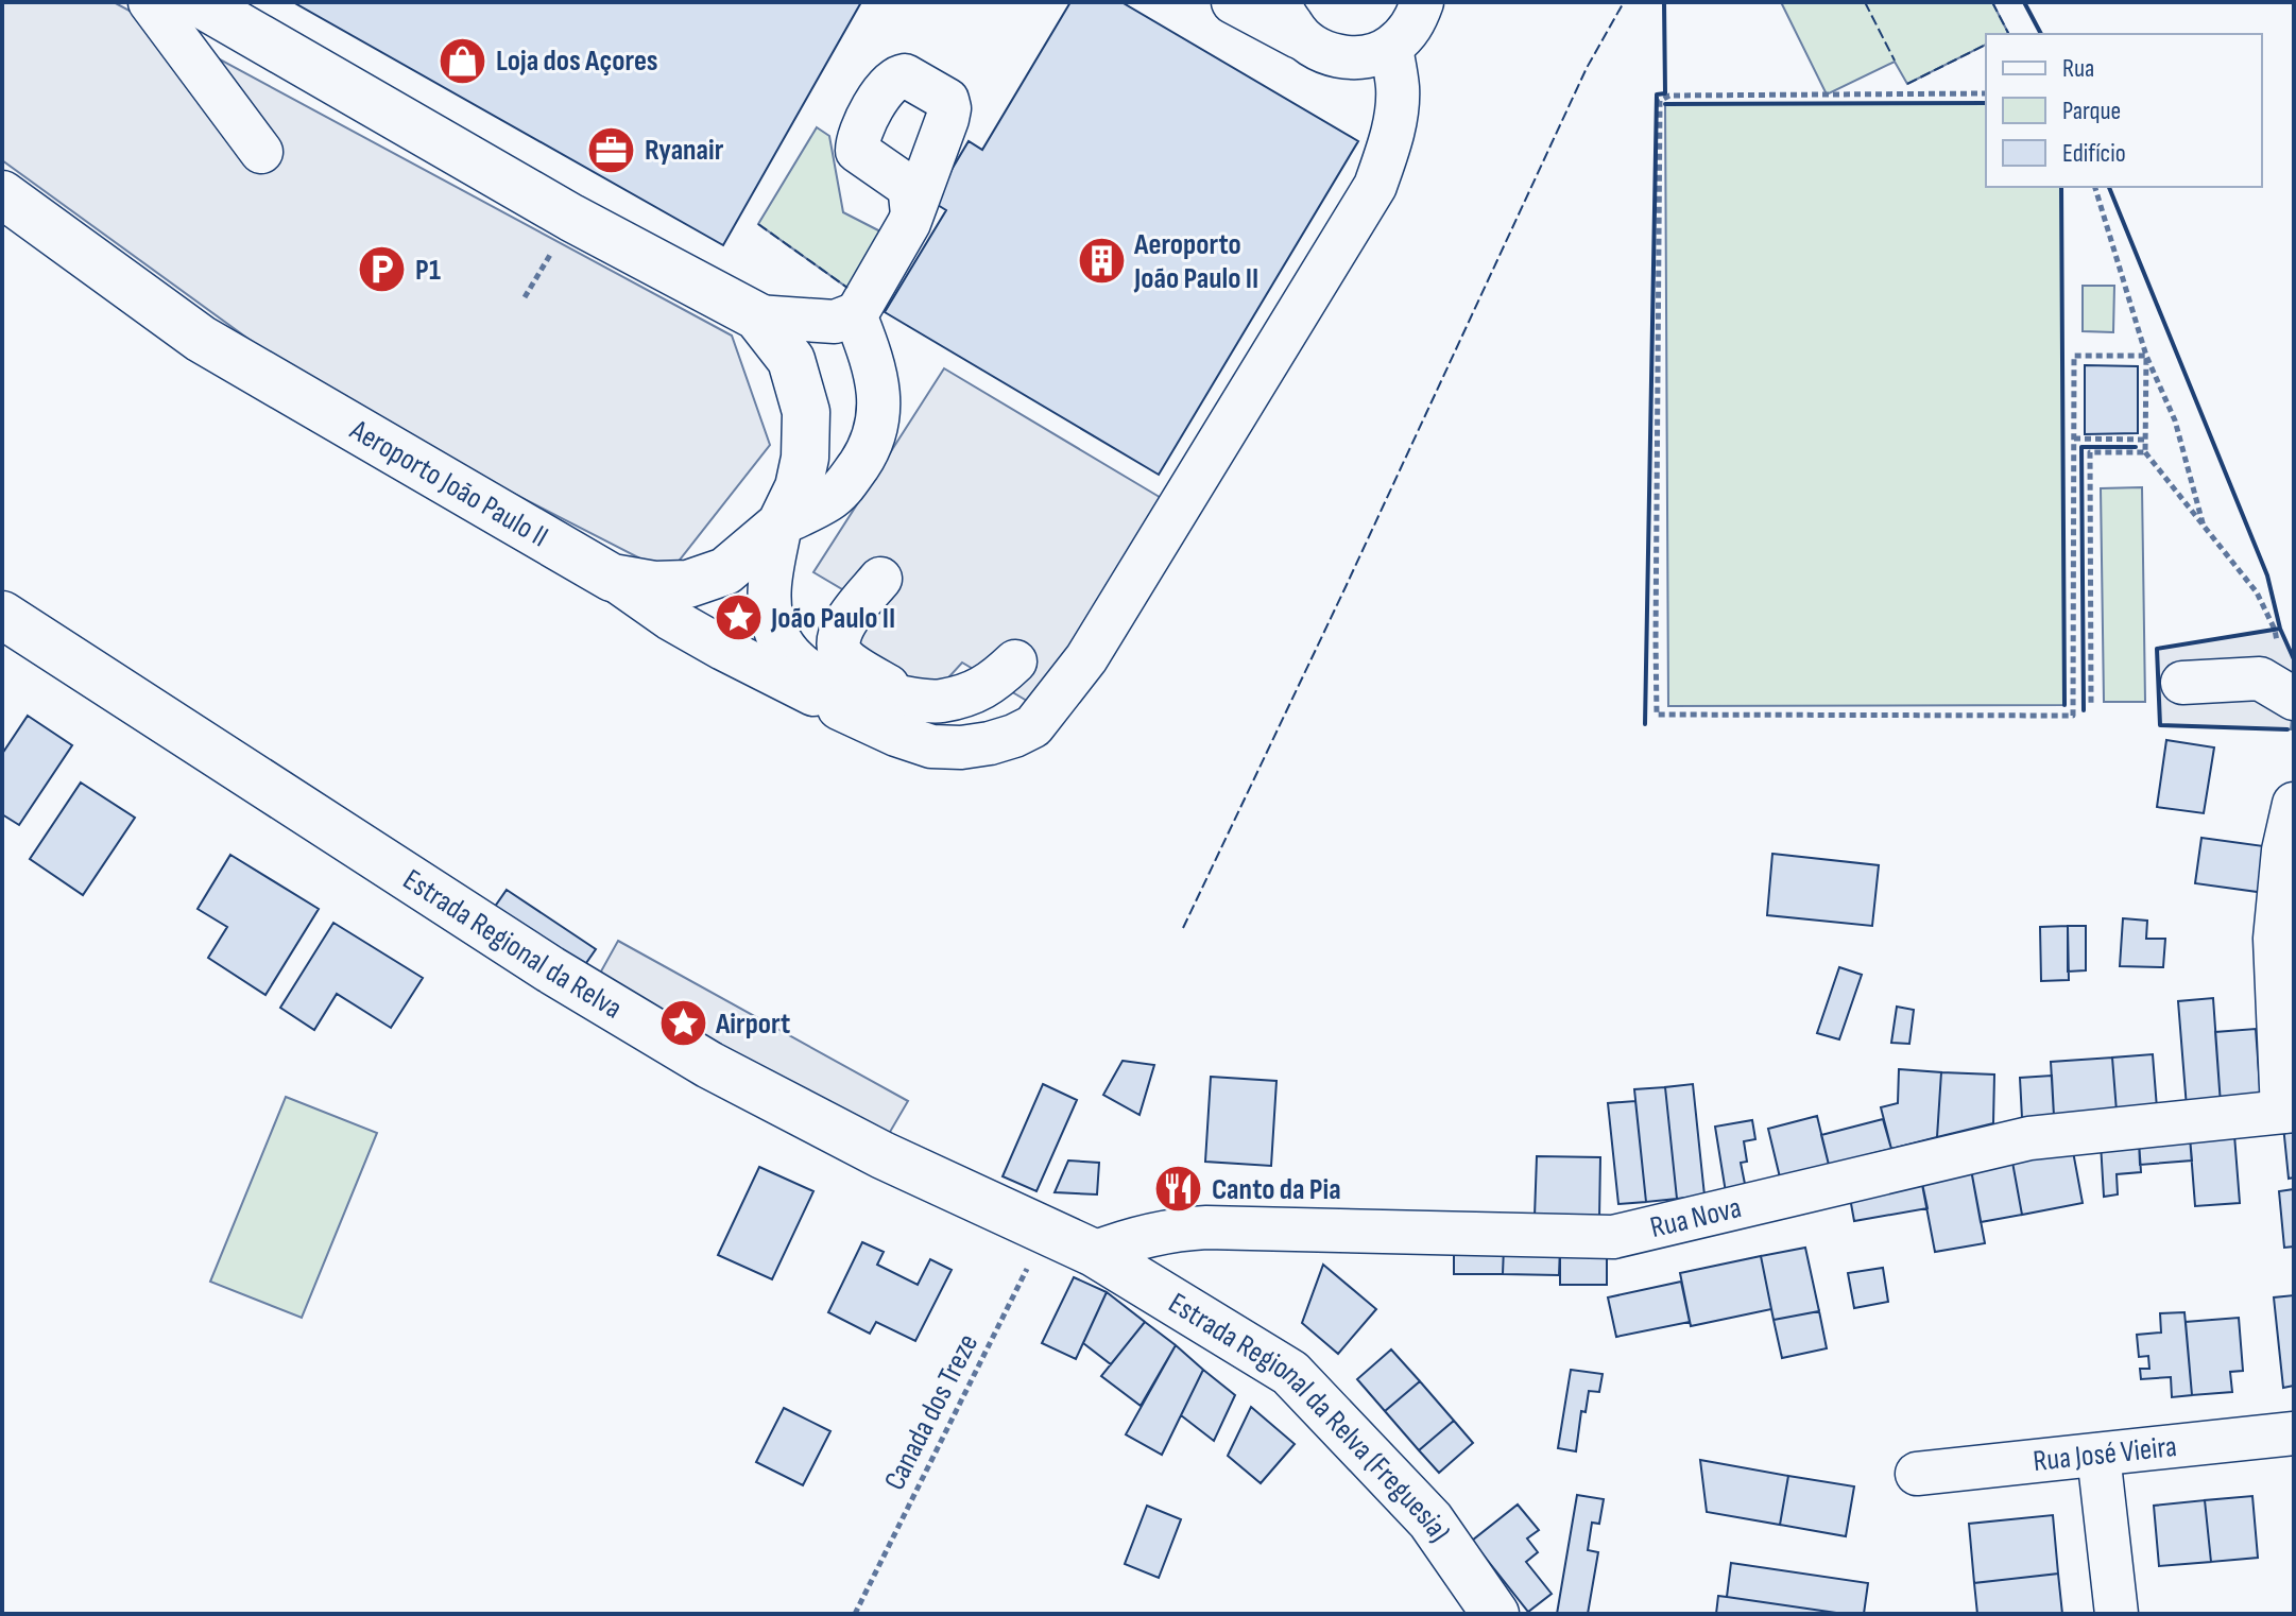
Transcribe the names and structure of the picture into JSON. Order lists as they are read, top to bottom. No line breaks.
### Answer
{"streets":{"main road":["Aeroporto João Paulo II","Estrada Regional da Relva","Estrada Regional da Relva (Freguesia)"],"street":["Rua Nova","Rua José Vieira"],"path":["Canada dos Treze"]},"crossings":[["Estrada Regional da Relva","Rua Nova"],["Estrada Regional da Relva","Canada dos Treze"],["Estrada Regional da Relva","Estrada Regional da Relva (Freguesia)"],["Rua Nova","Estrada Regional da Relva (Freguesia)"]],"places":{"shop":["Loja dos Açores"],"office":["Ryanair"],"building":["Aeroporto João Paulo II"],"parking":["P1"],"place":["João Paulo II","Airport"],"restaurant":["Canto da Pia"]},"legend":["Rua","Parque","Edifício"]}
